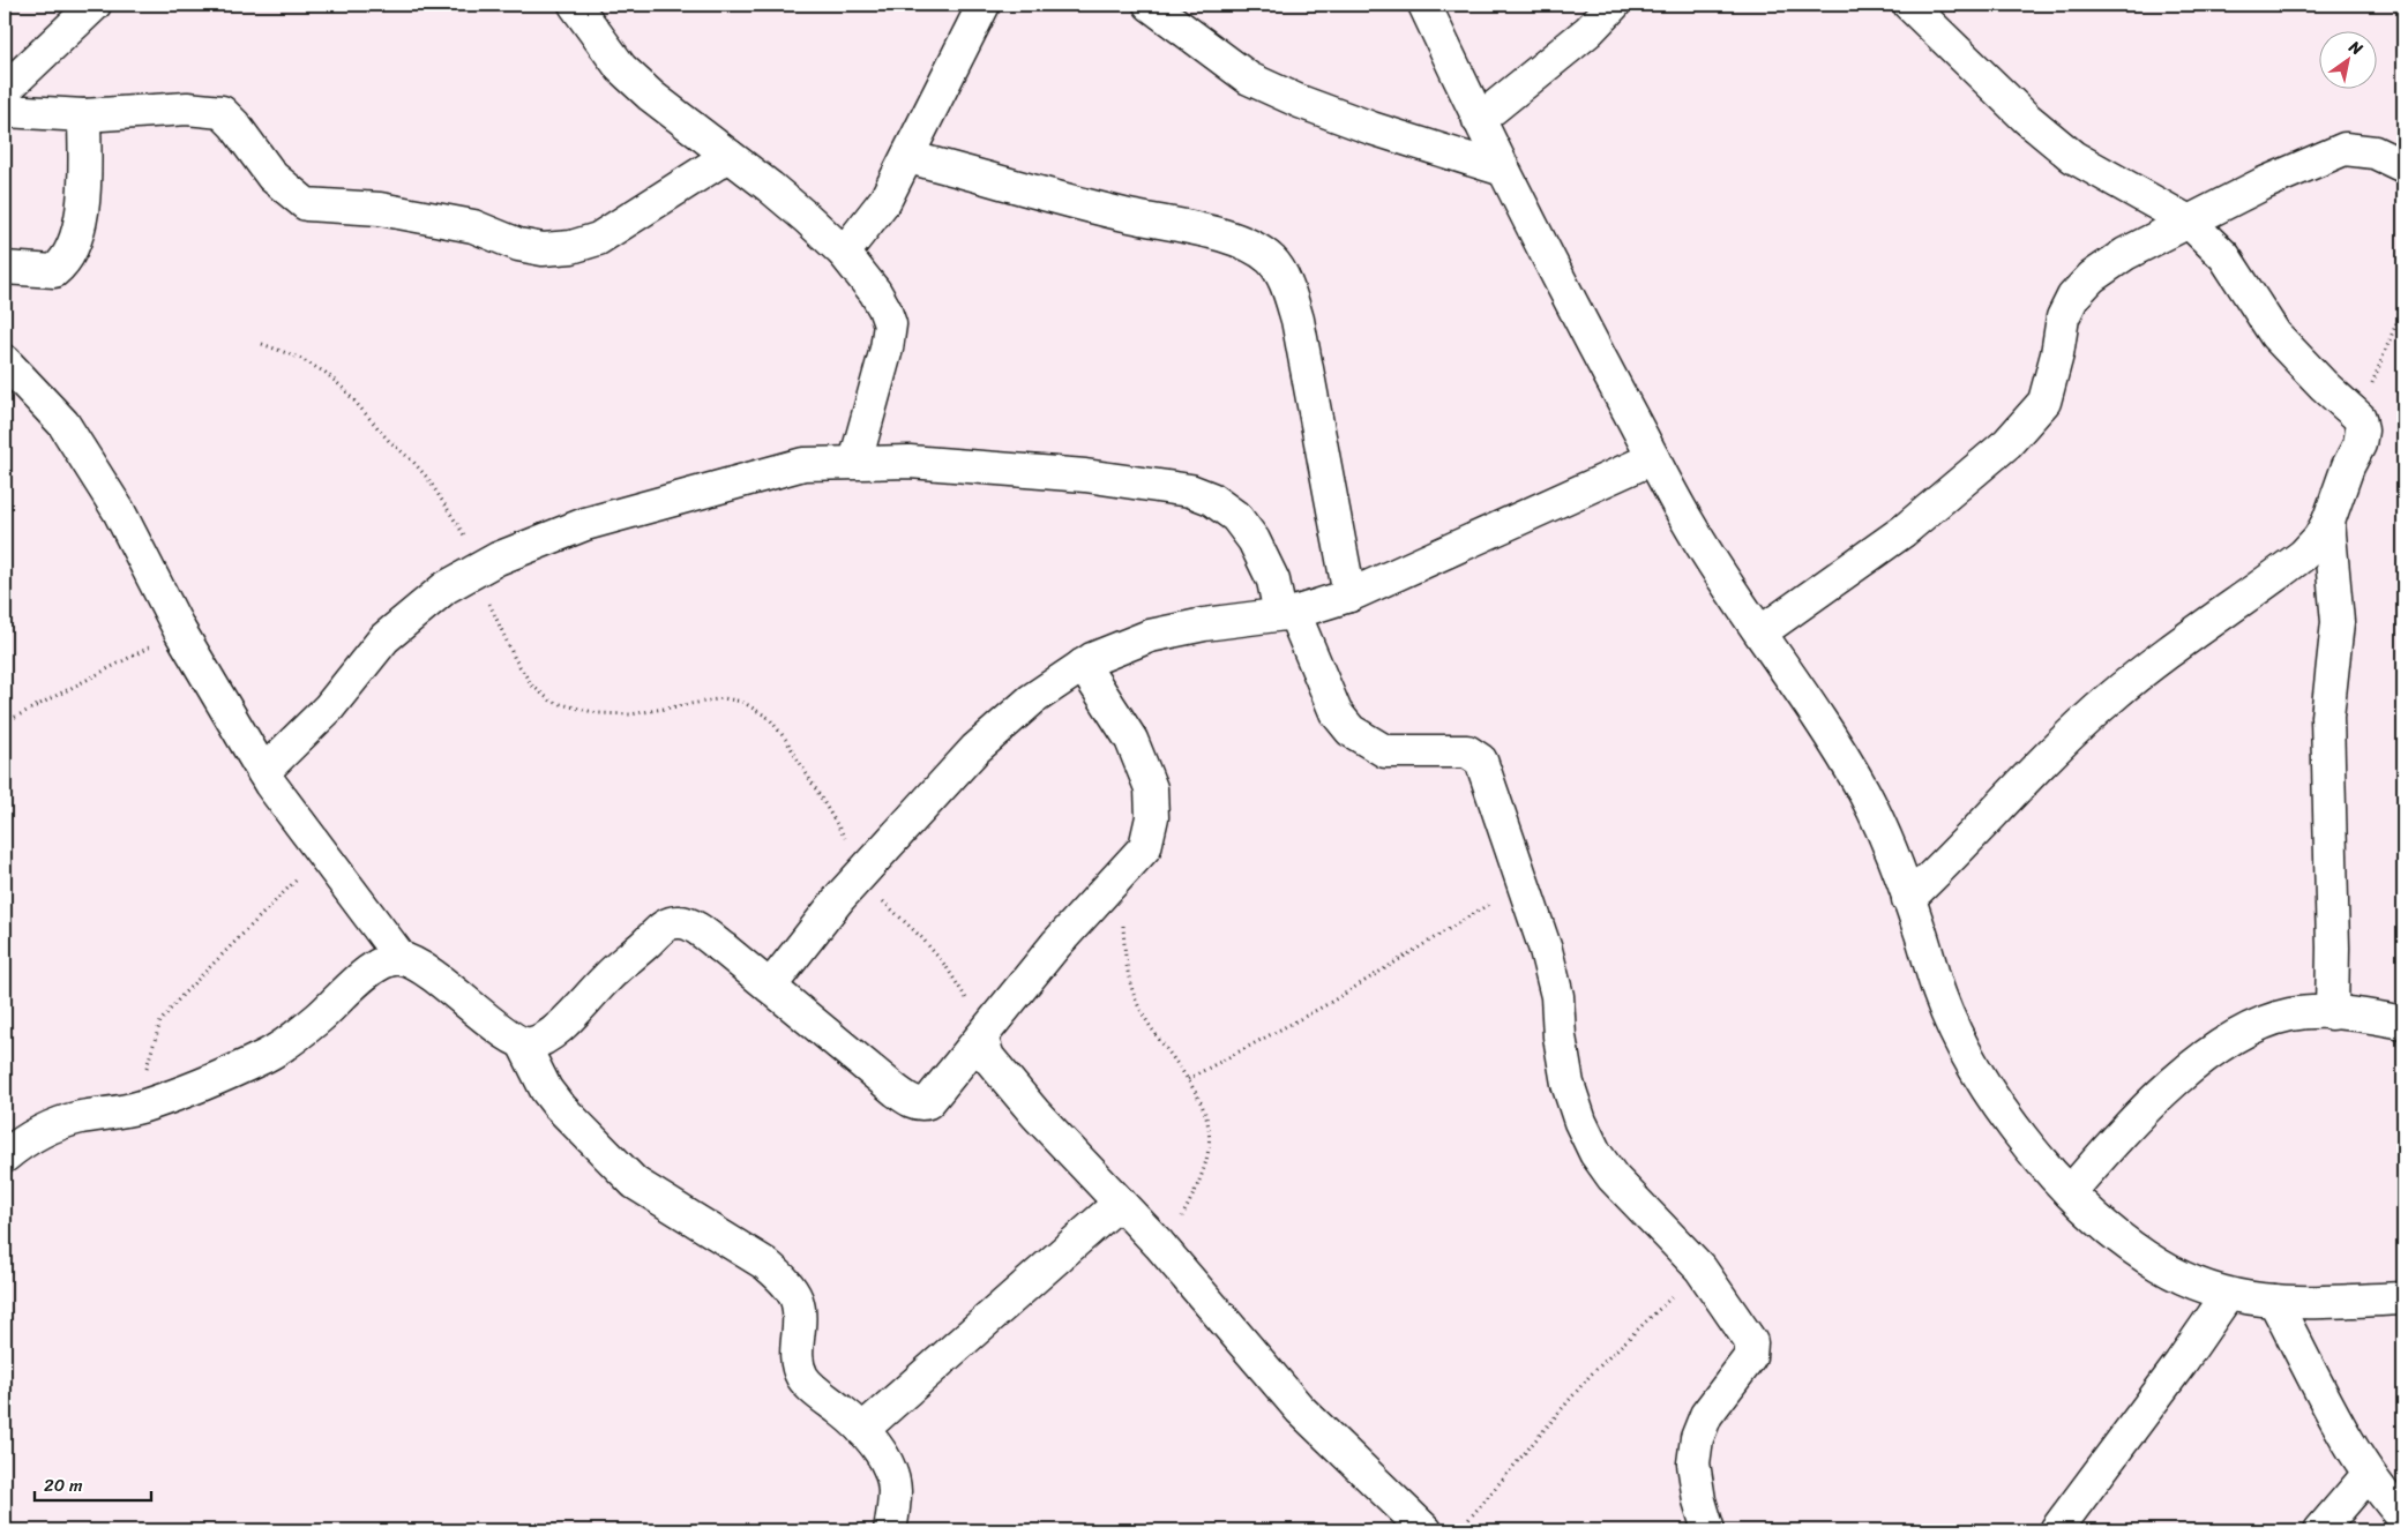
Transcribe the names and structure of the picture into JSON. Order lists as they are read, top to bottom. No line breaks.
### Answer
{"scale_bar":"20 m","north":"top right"}
